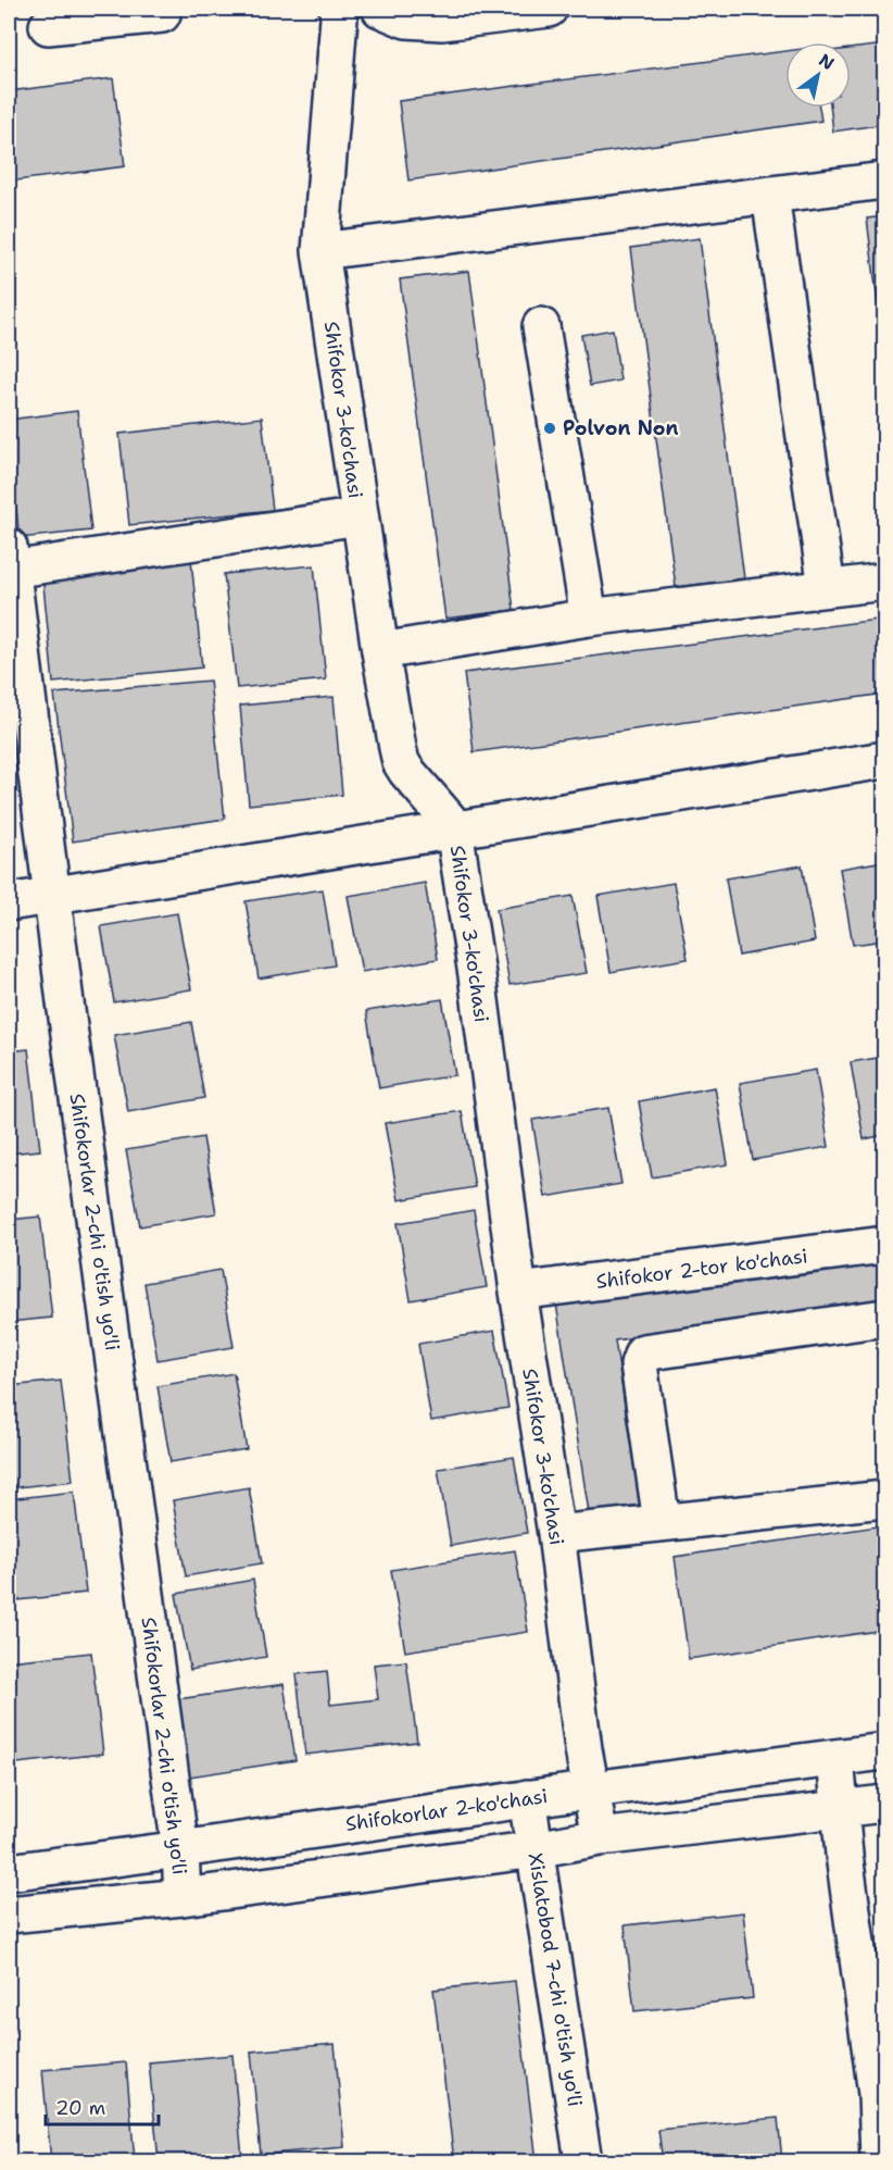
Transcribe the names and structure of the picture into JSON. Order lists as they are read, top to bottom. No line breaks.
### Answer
{"streets":{"street":["Shifokor 3-ko'chasi","Shifokorlar 2-chi o'tish yo'li","Shifokor 2-tor ko'chasi","Shifokorlar 2-ko'chasi","Xislatobod 7-chi o'tish yo'li"]},"crossings":[["Shifokor 3-ko'chasi","Shifokor 2-tor ko'chasi"],["Shifokor 3-ko'chasi","Shifokorlar 2-ko'chasi"],["Shifokorlar 2-chi o'tish yo'li","Shifokorlar 2-ko'chasi"],["Shifokorlar 2-ko'chasi","Xislatobod 7-chi o'tish yo'li"]],"places":["Polvon Non"],"scale_bar":"20 m","north":"top right"}
